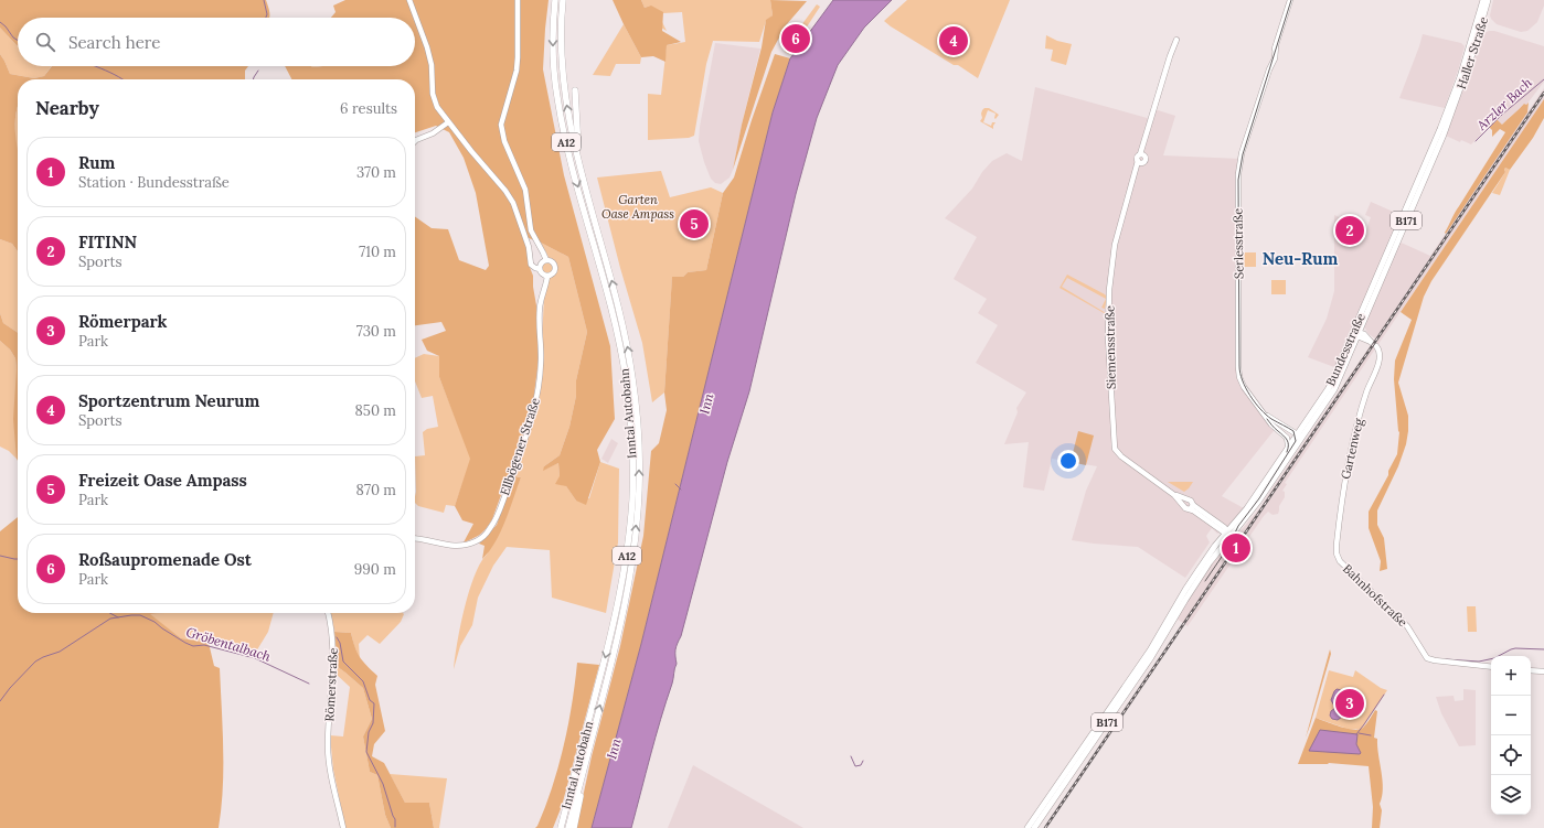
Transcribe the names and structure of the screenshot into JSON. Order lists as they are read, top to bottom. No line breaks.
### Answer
{"streets":{"highway":["A12","Inntal Autobahn"],"main road":["Haller Straße","B171","Bundesstraße"],"street":["Serlesstraße","Siemensstraße","Ellbögener Straße","Gartenweg","Bahnhofstraße","Römerstraße"]},"crossings":[["Haller Straße","Bundesstraße"],["Serlesstraße","Bundesstraße"],["Gartenweg","Bahnhofstraße"]],"districts":["Neu-Rum"],"water":["Arzler Bach","Inn","Gröbentalbach"],"parks":["Garten Oase Ampass"],"page":{"search":"Search here","pins":["6","4","5","2","1","3"],"heading":["Nearby","6 results"],"list":[{"mark":"1","name":"Rum","note":"Station · Bundesstraße","value":"370 m"},{"mark":"2","name":"FITINN","note":"Sports","value":"710 m"},{"mark":"3","name":"Römerpark","note":"Park","value":"730 m"},{"mark":"4","name":"Sportzentrum Neurum","note":"Sports","value":"850 m"},{"mark":"5","name":"Freizeit Oase Ampass","note":"Park","value":"870 m"},{"mark":"6","name":"Roßaupromenade Ost","note":"Park","value":"990 m"}],"map_buttons":["+","−"]}}
